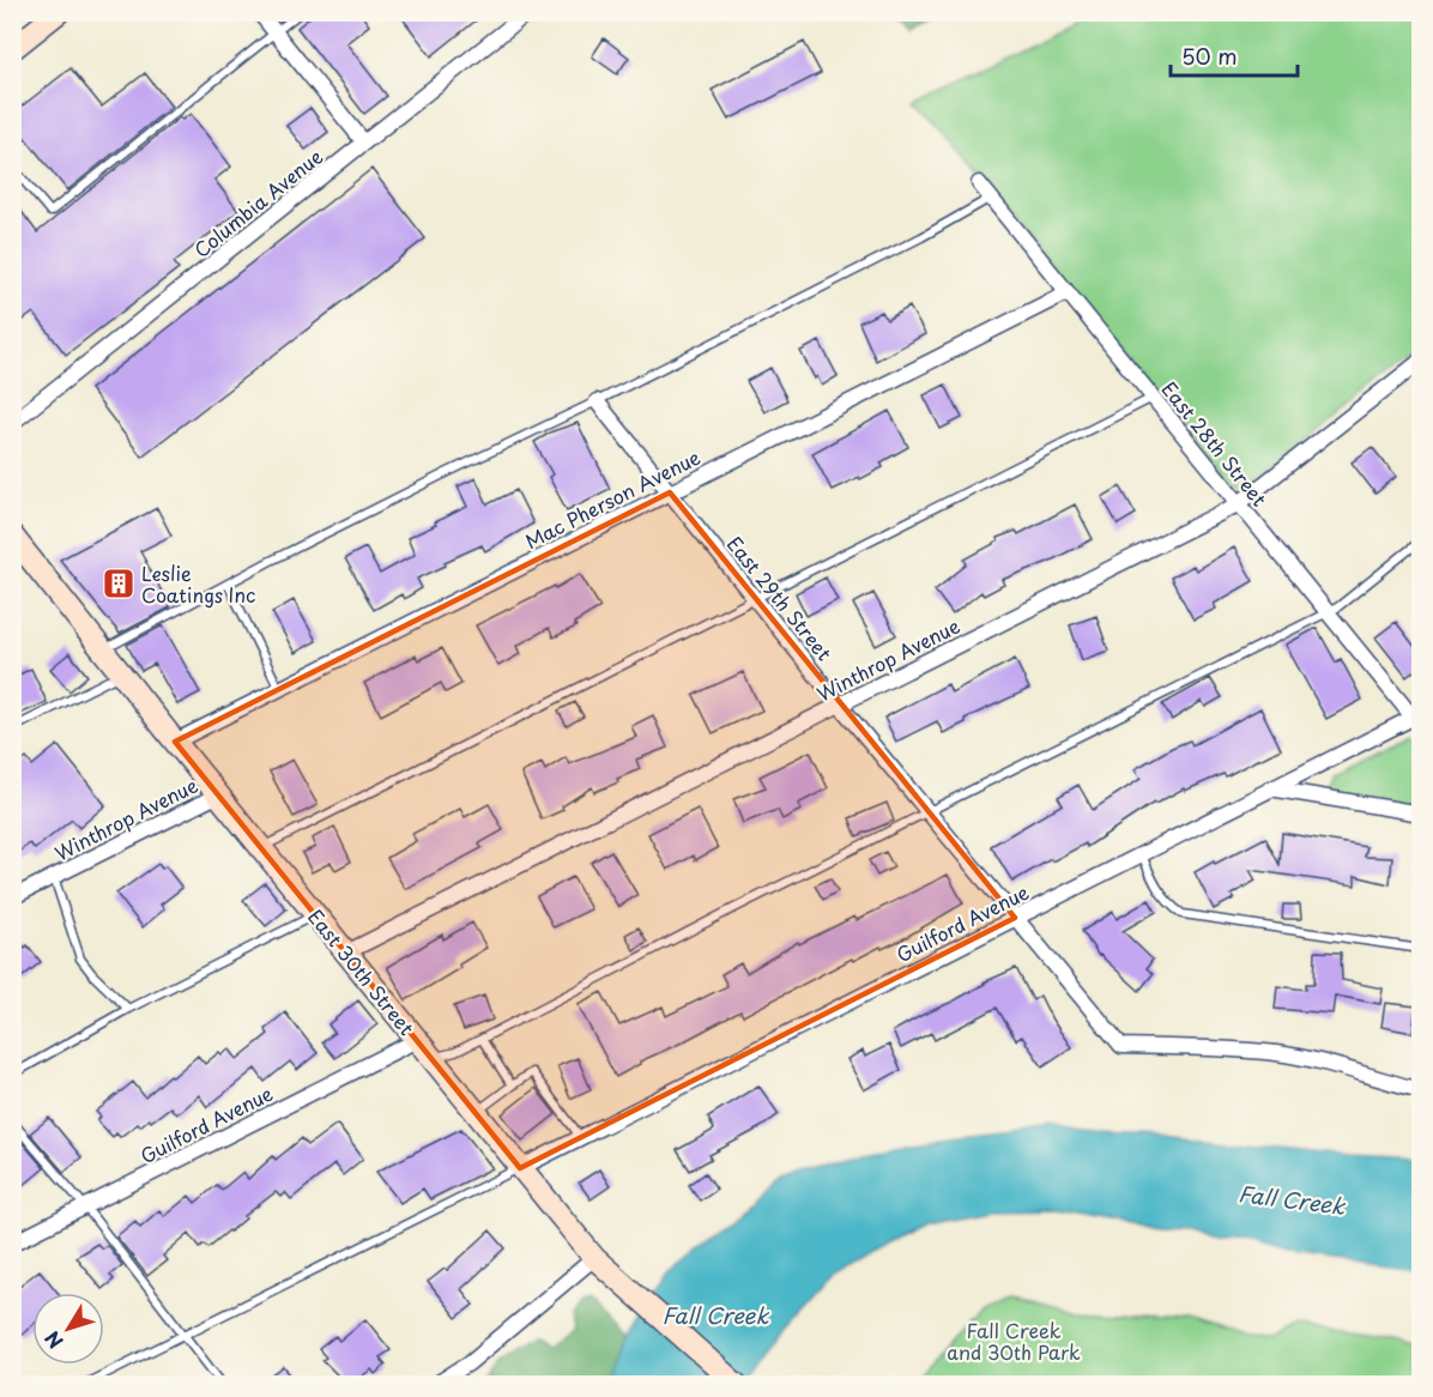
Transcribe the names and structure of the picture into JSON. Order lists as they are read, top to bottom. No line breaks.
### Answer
{"streets":{"main road":["East 30th Street"],"street":["Columbia Avenue","East 28th Street","Mac Pherson Avenue","East 29th Street","Winthrop Avenue","Guilford Avenue"]},"crossings":[["East 28th Street","Mac Pherson Avenue"],["East 28th Street","Winthrop Avenue"],["East 28th Street","Guilford Avenue"],["Mac Pherson Avenue","East 29th Street"],["Mac Pherson Avenue","East 30th Street"],["East 29th Street","Winthrop Avenue"],["East 29th Street","Guilford Avenue"],["Winthrop Avenue","East 30th Street"],["Guilford Avenue","East 30th Street"]],"water":["Fall Creek"],"parks":["Fall Creek and 30th Park"],"places":{"building":["Leslie Coatings Inc"]},"scale_bar":"50 m","north":"bottom left"}
